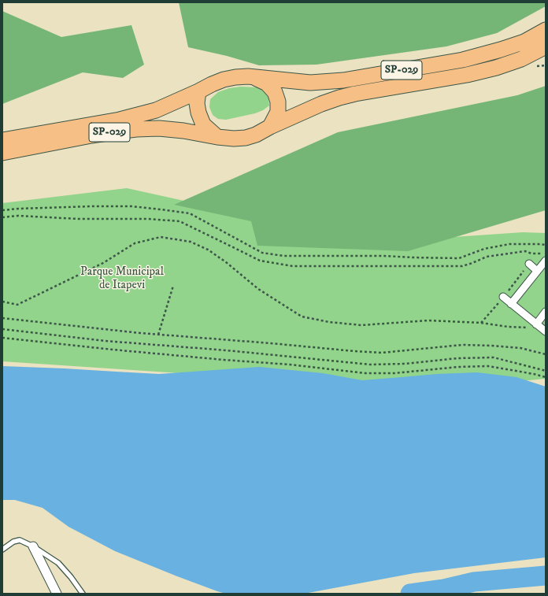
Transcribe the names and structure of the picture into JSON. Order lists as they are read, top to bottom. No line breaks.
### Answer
{"streets":{"highway":["SP-029"]},"parks":["Parque Municipal de Itapevi"]}
